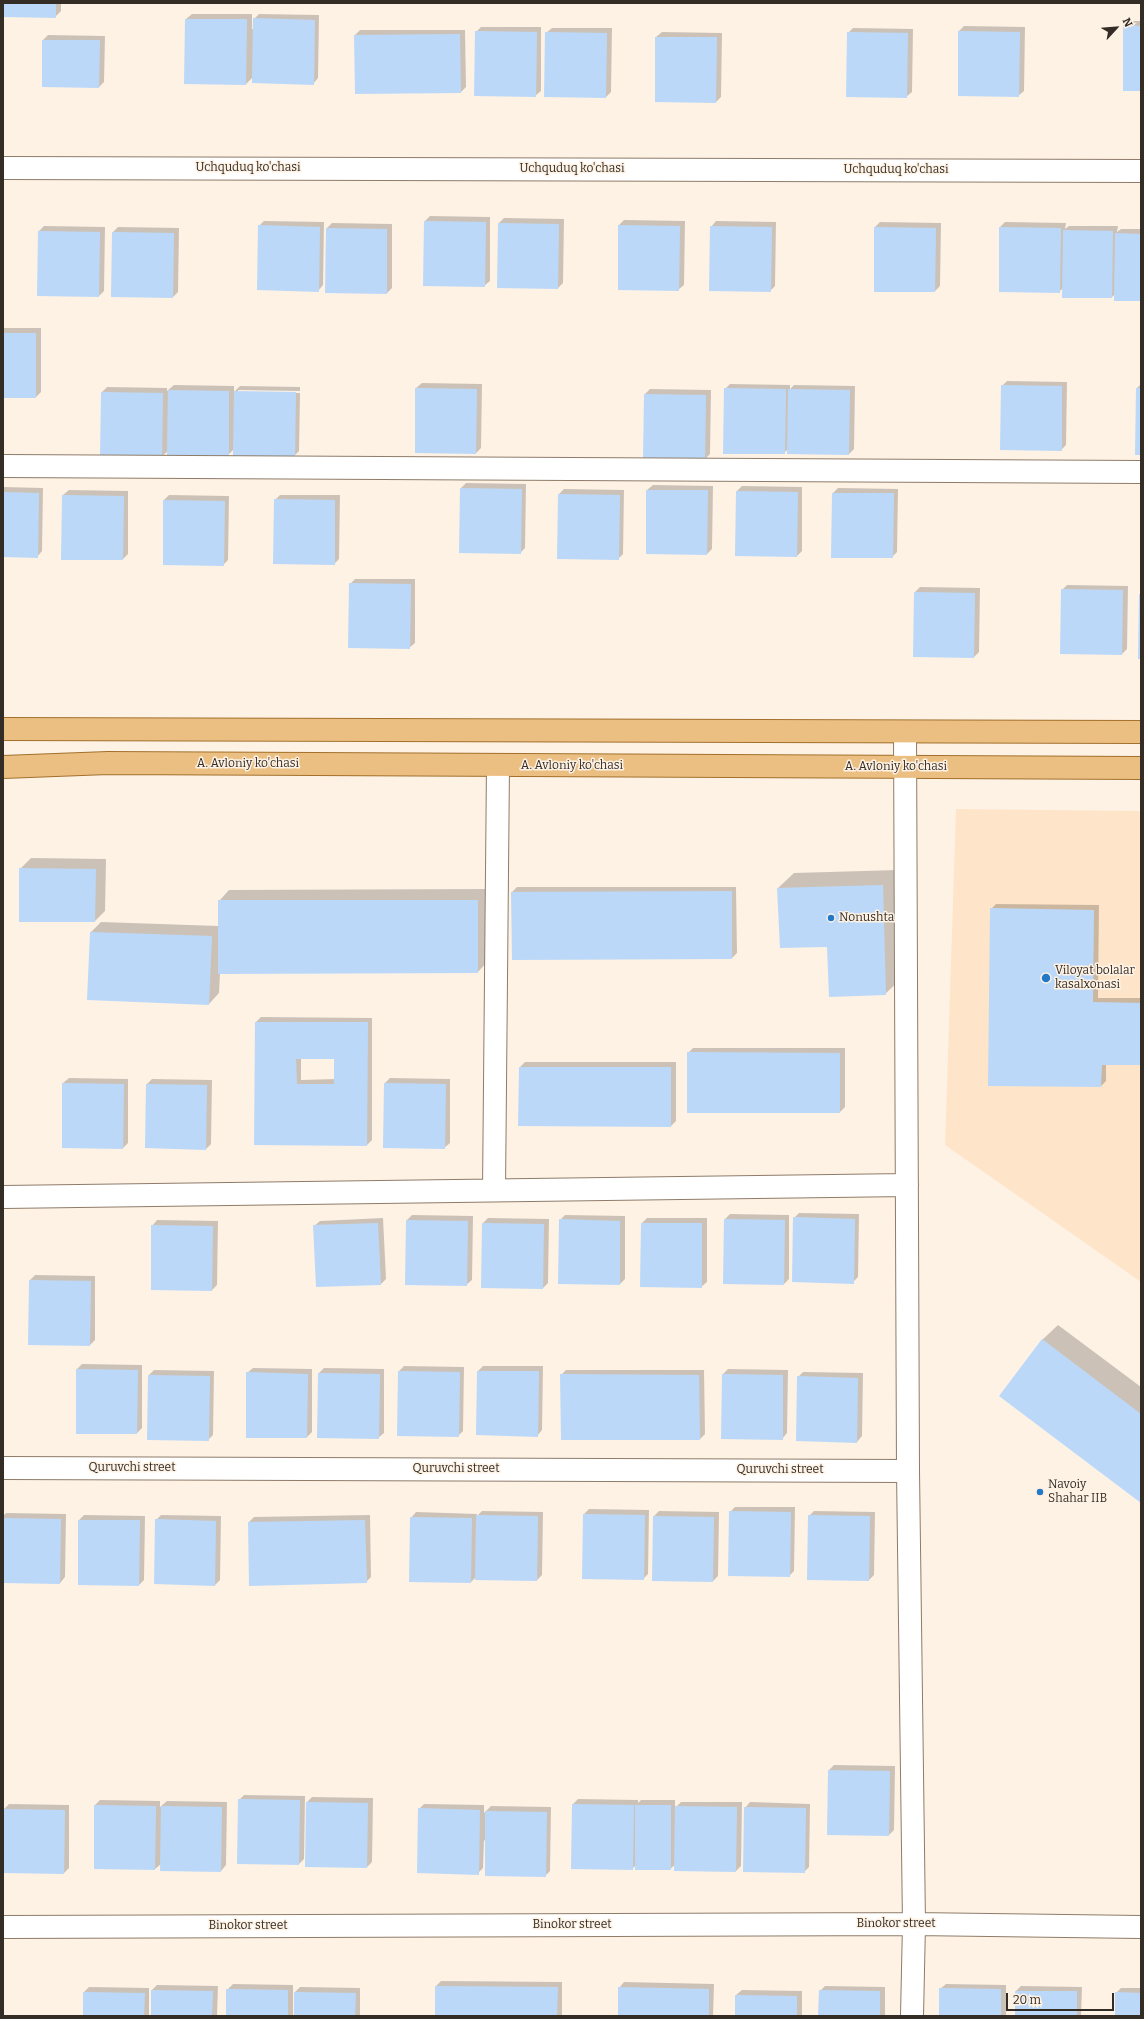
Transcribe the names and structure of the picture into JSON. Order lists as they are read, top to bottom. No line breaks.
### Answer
{"streets":{"main road":["A. Avloniy ko'chasi"],"street":["Uchquduq ko'chasi","Quruvchi street","Binokor street"]},"places":["Nonushta","Viloyat bolalar kasalxonasi","Navoiy Shahar IIB"],"scale_bar":"20 m","north":"top right"}
